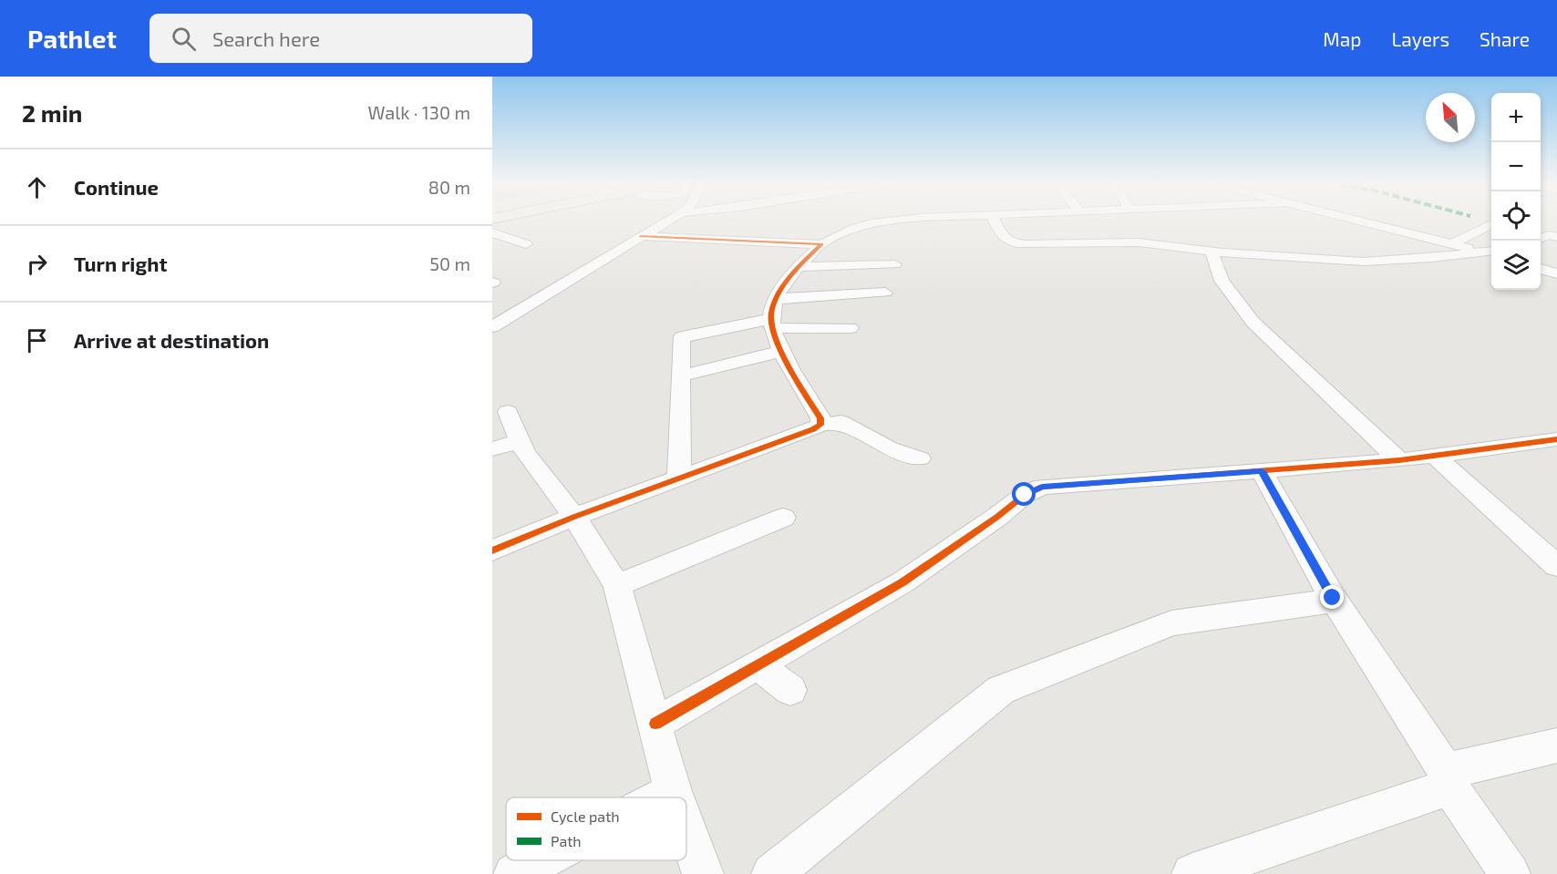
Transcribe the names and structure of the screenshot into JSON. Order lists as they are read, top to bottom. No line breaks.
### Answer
{"legend":["Cycle path","Path"],"north":"top left","page":{"header":"Pathlet","search":"Search here","nav":["Map","Layers","Share"],"heading":["2 min","Walk · 130 m"],"map_buttons":["+","−"],"list":[["Continue","80 m"],["Turn right","50 m"],"Arrive at destination"]}}
